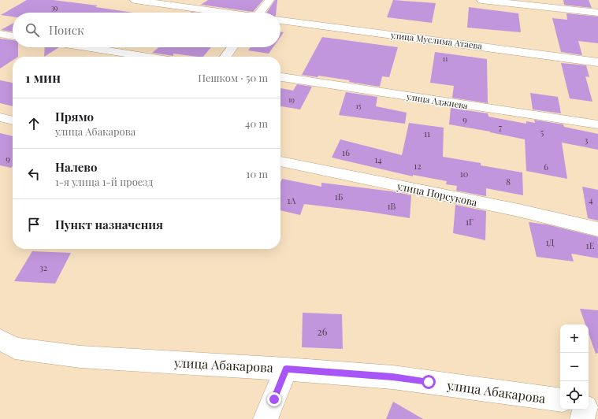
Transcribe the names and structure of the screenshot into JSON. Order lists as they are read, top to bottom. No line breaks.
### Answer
{"streets":{"street":["улица Муслима Атаева","улица Аджиева","улица Порсукова","улица Абакарова"]},"house_numbers":["39","11","19","15","9","7","5","11","3","16","9","14","12","6","10","8","1Б","4","1А","1В","1Г","1Д","1Е","32","26"],"page":{"search":"Поиск","heading":["1 мин","Пешком · 50 m"],"list":[["Прямо","улица Абакарова","40 m"],["Налево","1-я улица 1-й проезд","10 m"],"Пункт назначения"],"map_buttons":["+","−"]}}
